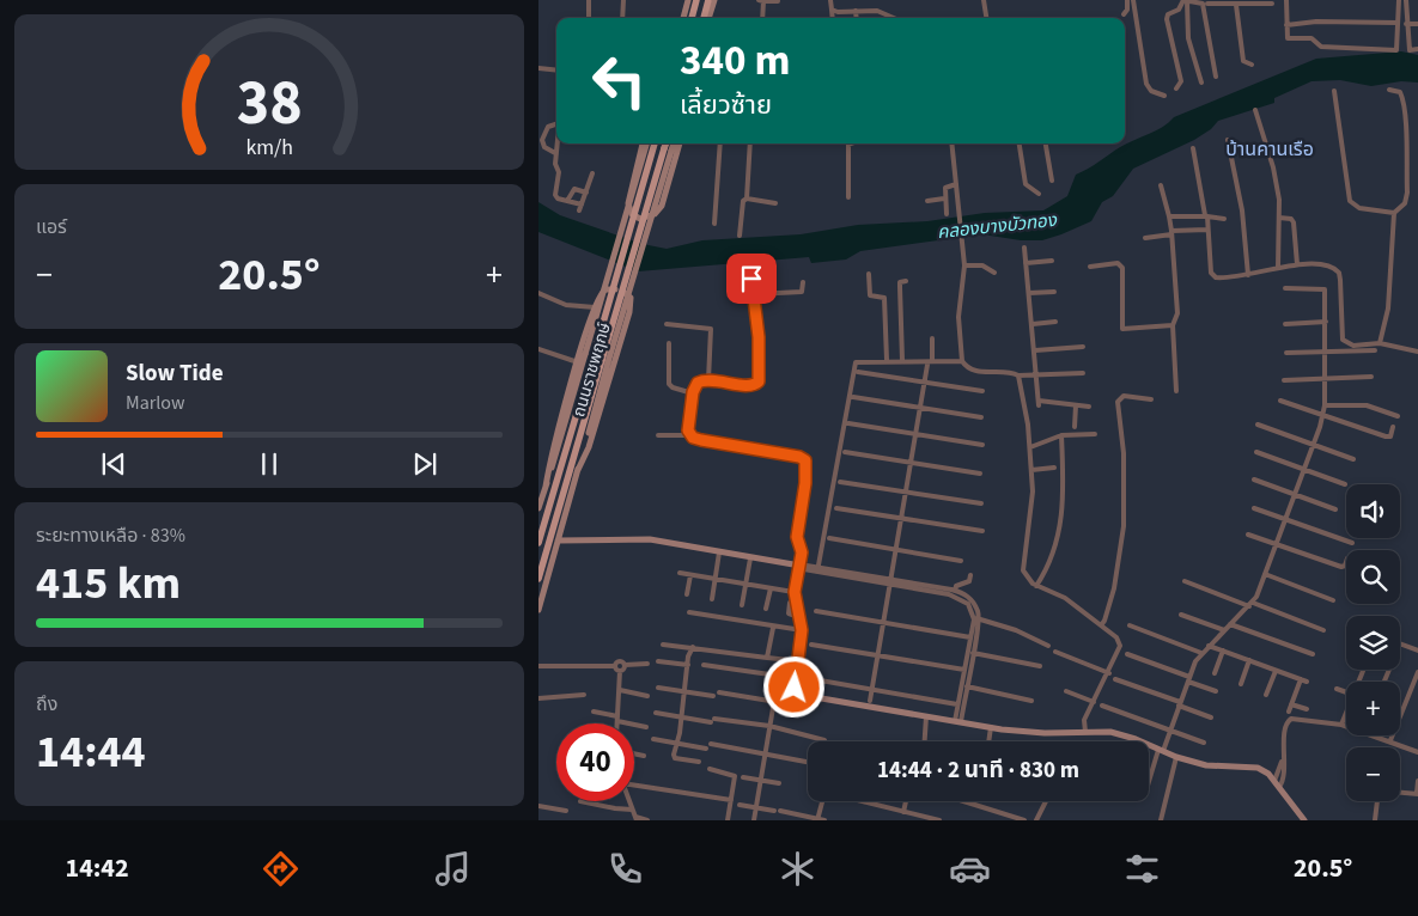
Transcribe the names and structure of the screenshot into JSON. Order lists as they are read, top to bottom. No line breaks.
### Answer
{"streets":{"main road":["ถนนราชพฤกษ์"]},"districts":["บ้านคานเรือ"],"water":["คลองบางบัวทอง"],"page":{"turn":["340 m","เลี้ยวซ้าย"],"tile":["แอร์",["ระยะทางเหลือ · 83%","415 km"],["ถึง","14:44"]],"heat":["−","20.5°","+"],"song":["Slow Tide","Marlow"],"map_buttons":["+","−"],"limit":"40","trip":"14:44 · 2 นาที · 830 m","tabs":["14:42","20.5°"],"gauge":["38","km/h"]}}
